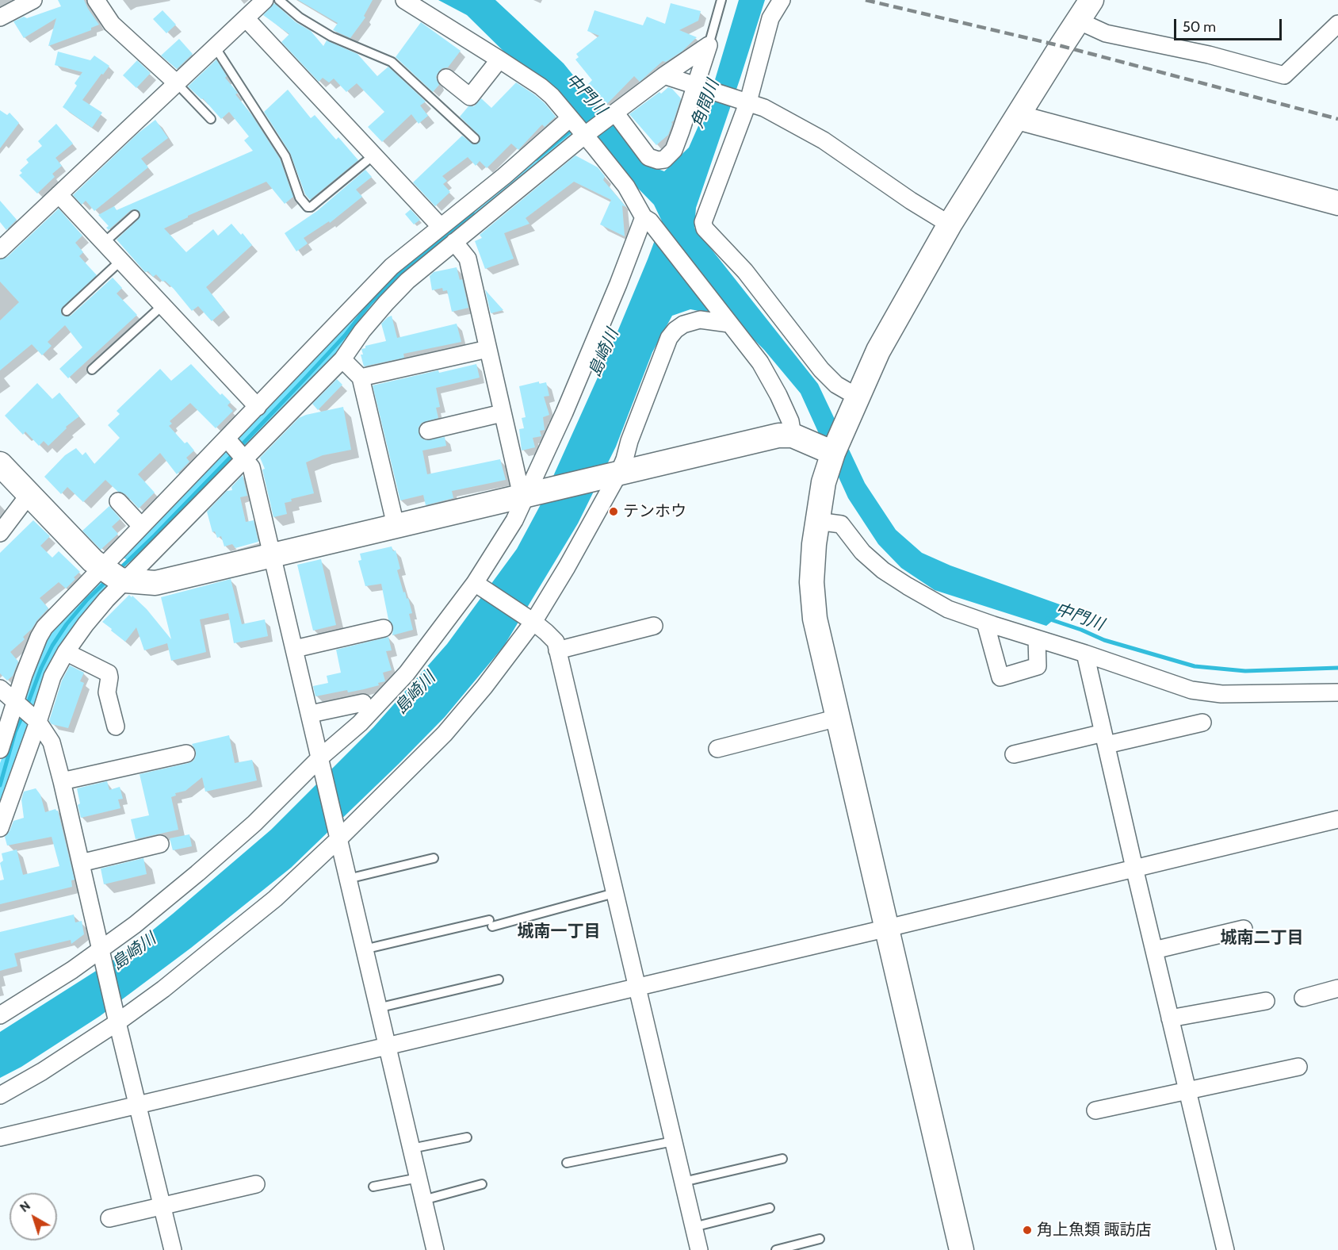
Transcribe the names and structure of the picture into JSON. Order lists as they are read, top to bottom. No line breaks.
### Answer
{"districts":["城南一丁目","城南二丁目"],"water":["中門川","角間川","島崎川"],"places":["テンホウ","角上魚類 諏訪店"],"scale_bar":"50 m","north":"top left"}
